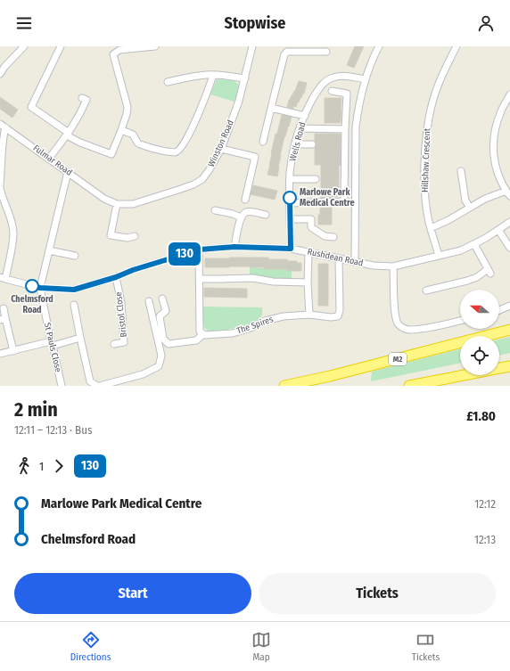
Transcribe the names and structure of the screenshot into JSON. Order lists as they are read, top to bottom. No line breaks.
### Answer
{"streets":{"highway":["M2"],"street":["Wells Road","Winston Road","Fulmar Road","Hillshaw Crescent","Rushdean Road","Bristol Close","The Spires","St Pauls Close"]},"crossings":[["Wells Road","Rushdean Road"],["Winston Road","Fulmar Road"],["Hillshaw Crescent","Rushdean Road"],["Rushdean Road","Bristol Close"],["Rushdean Road","The Spires"],["Rushdean Road","St Pauls Close"]],"places":["Marlowe Park Medical Centre","Chelmsford Road"],"lines":["bus line 130"],"north":"left","page":{"header":"Stopwise","on_map":"130","heading":["2 min","12:11 – 12:13 · Bus","£1.80"],"legs":["1","130"],"list":[{"name":"Marlowe Park Medical Centre","value":"12:12"},{"name":"Chelmsford Road","value":"12:13"}],"buttons":["Start","Tickets"],"tabs":["Directions","Map","Tickets"]}}
